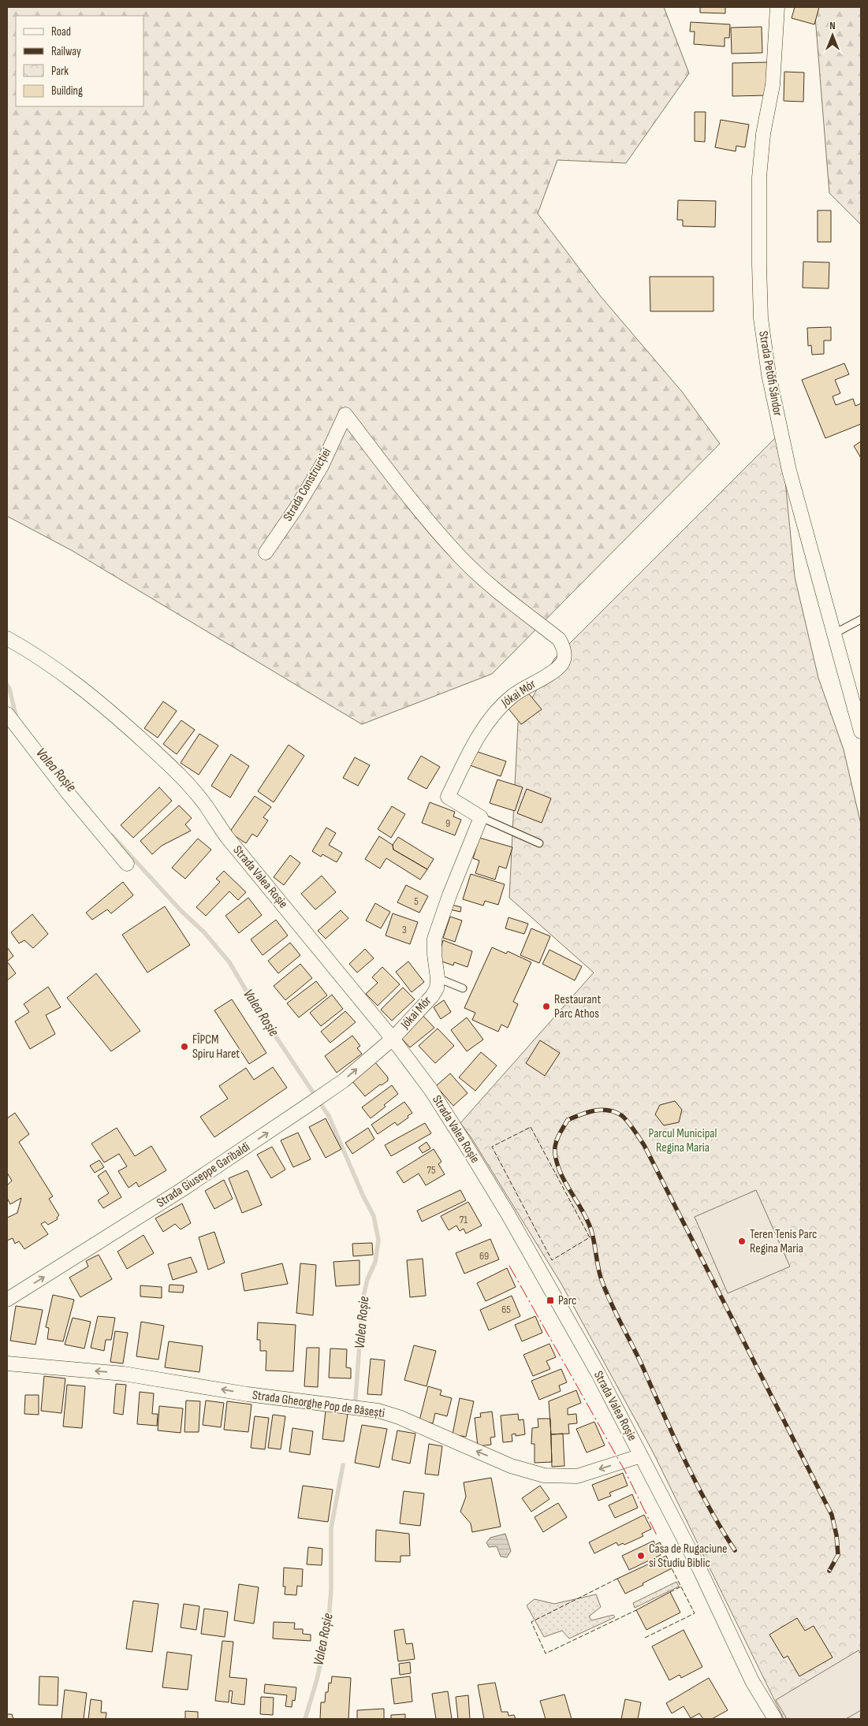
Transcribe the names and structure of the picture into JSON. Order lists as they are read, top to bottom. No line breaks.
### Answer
{"streets":{"street":["Strada Petőfi Sándor","Strada Construcției","Jókai Mór","Strada Valea Roșie","Strada Giuseppe Garibaldi","Strada Gheorghe Pop de Băsești"]},"crossings":[["Strada Construcției","Jókai Mór"],["Jókai Mór","Strada Valea Roșie"],["Jókai Mór","Strada Giuseppe Garibaldi"],["Strada Valea Roșie","Strada Giuseppe Garibaldi"],["Strada Valea Roșie","Strada Gheorghe Pop de Băsești"]],"one_way":["Strada Giuseppe Garibaldi","Strada Gheorghe Pop de Băsești"],"water":["Valea Roșie"],"parks":["Parcul Municipal Regina Maria"],"places":{"other":["Restaurant Parc Athos","FÎPCM Spiru Haret","Teren Tenis Parc Regina Maria","Casa de Rugaciune si Studiu Biblic"],"transit":["Parc"]},"house_numbers":["9","5","3","75","71","69","65"],"legend":["Road","Railway","Park","Building"],"north":"top"}
